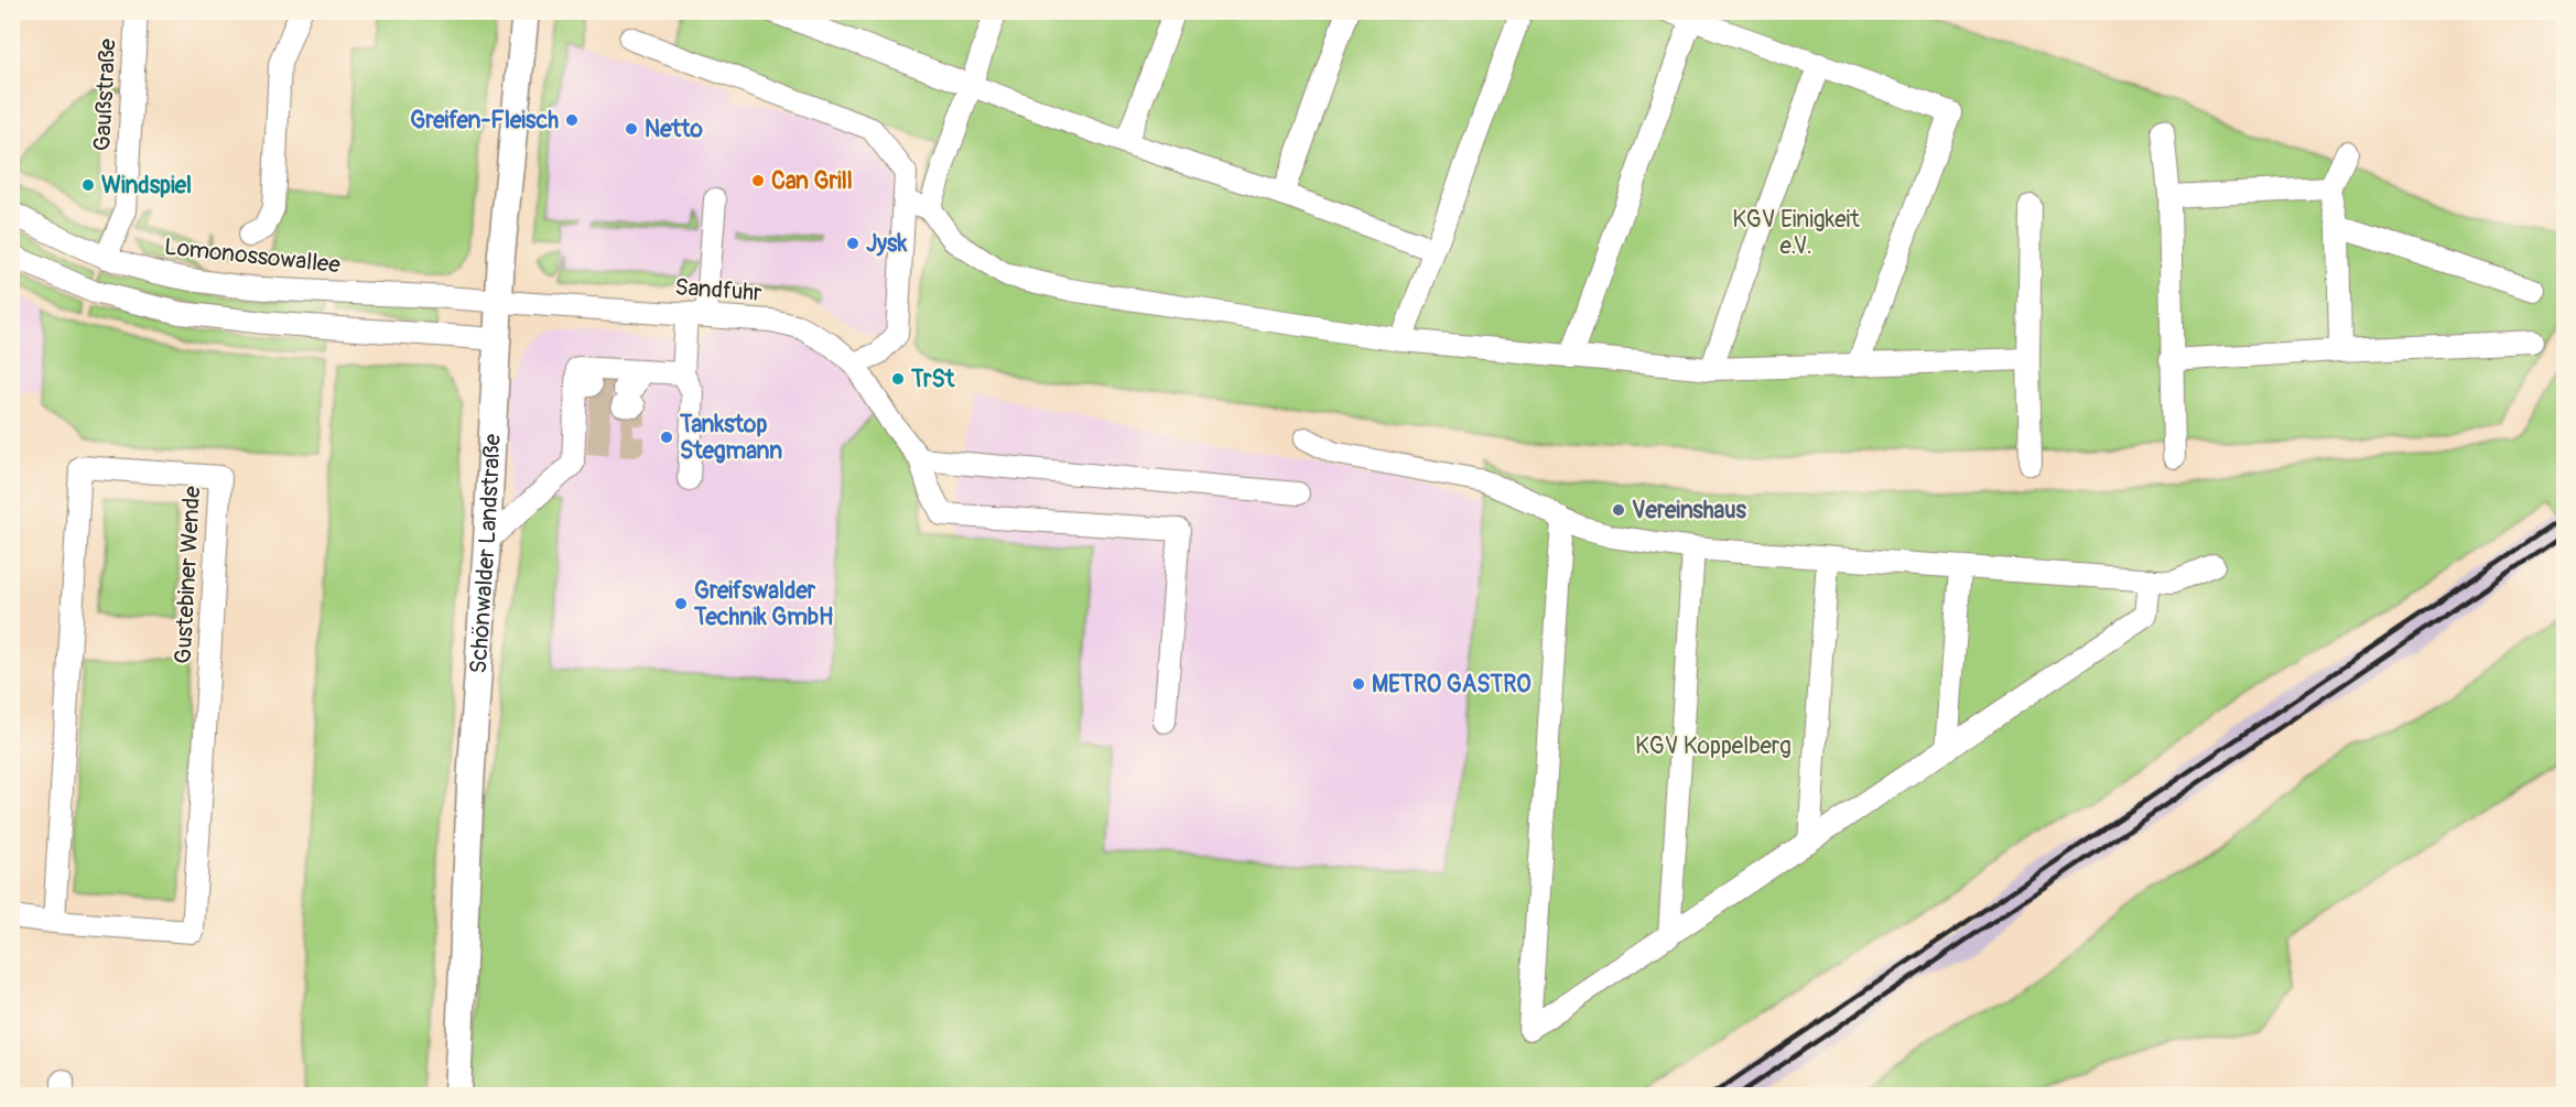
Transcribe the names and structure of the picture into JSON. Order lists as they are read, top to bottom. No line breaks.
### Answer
{"streets":{"main road":["Schönwalder Landstraße"],"street":["Gaußstraße","Lomonossowallee","Sandfuhr","Gustebiner Wende"]},"crossings":[["Gaußstraße","Lomonossowallee"],["Lomonossowallee","Sandfuhr"],["Lomonossowallee","Schönwalder Landstraße"],["Sandfuhr","Schönwalder Landstraße"]],"parks":["KGV Einigkeit e.V.","KGV Koppelberg"],"places":["Greifen-Fleisch","Netto","Can Grill","Windspiel","Jysk","TrSt","Tankstop Stegmann","Vereinshaus","Greifswalder Technik GmbH","METRO GASTRO"]}
